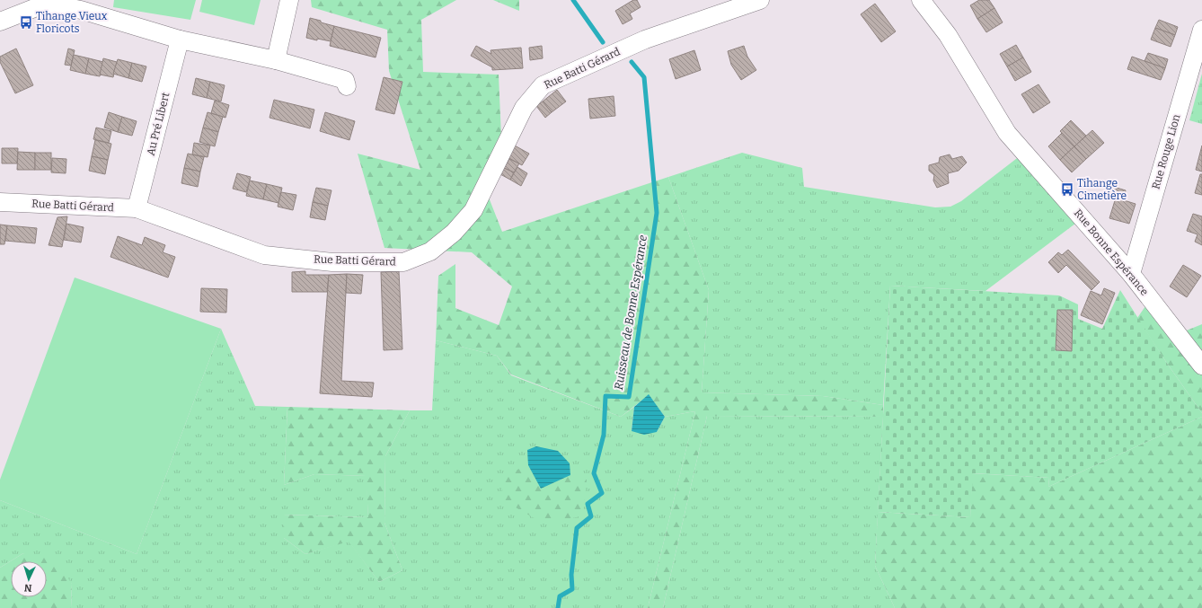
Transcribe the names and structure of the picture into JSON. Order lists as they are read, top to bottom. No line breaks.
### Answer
{"streets":{"street":["Rue Batti Gérard","Au Pré Libert","Rue Rouge Lion","Rue Bonne Espérance"]},"crossings":[["Rue Batti Gérard","Au Pré Libert"],["Rue Rouge Lion","Rue Bonne Espérance"]],"water":["Ruisseau de Bonne Espérance"],"places":{"bus stop":["Tihange Vieux Floricots","Tihange Cimetière"]},"north":"bottom"}
